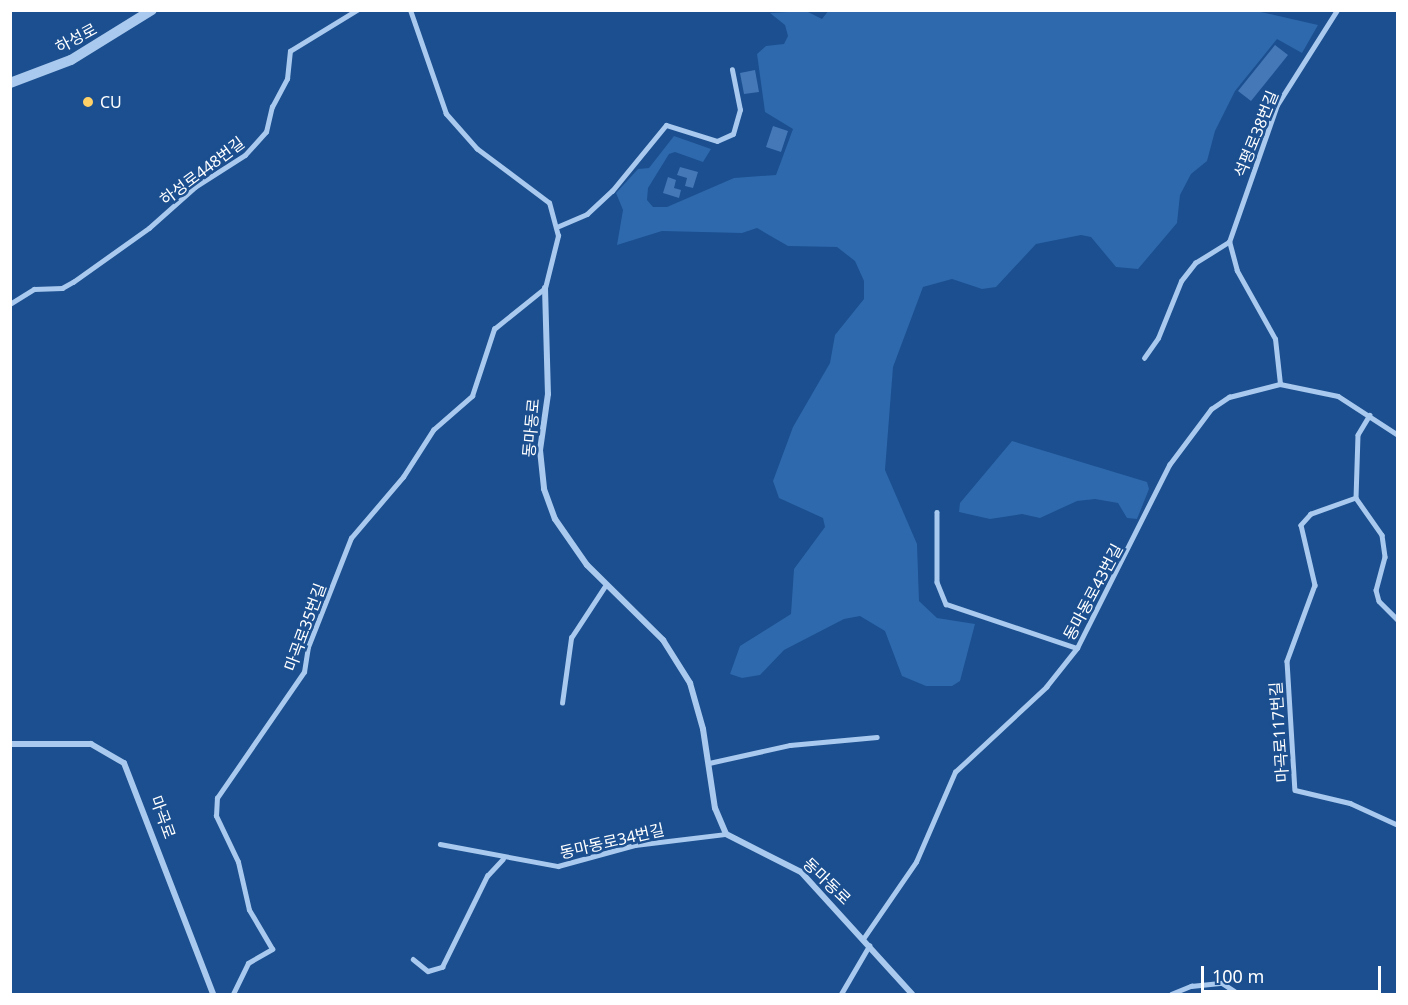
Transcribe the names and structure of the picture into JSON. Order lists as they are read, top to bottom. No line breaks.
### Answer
{"streets":{"street":["하성로","동마동로","마곡로"],"lane":["석평로38번길","하성로448번길","동마동로43번길","마곡로35번길","마곡로117번길","동마동로34번길"]},"crossings":[["동마동로","동마동로43번길"],["동마동로","마곡로35번길"],["동마동로","동마동로34번길"]],"places":["CU"],"scale_bar":"100 m"}
